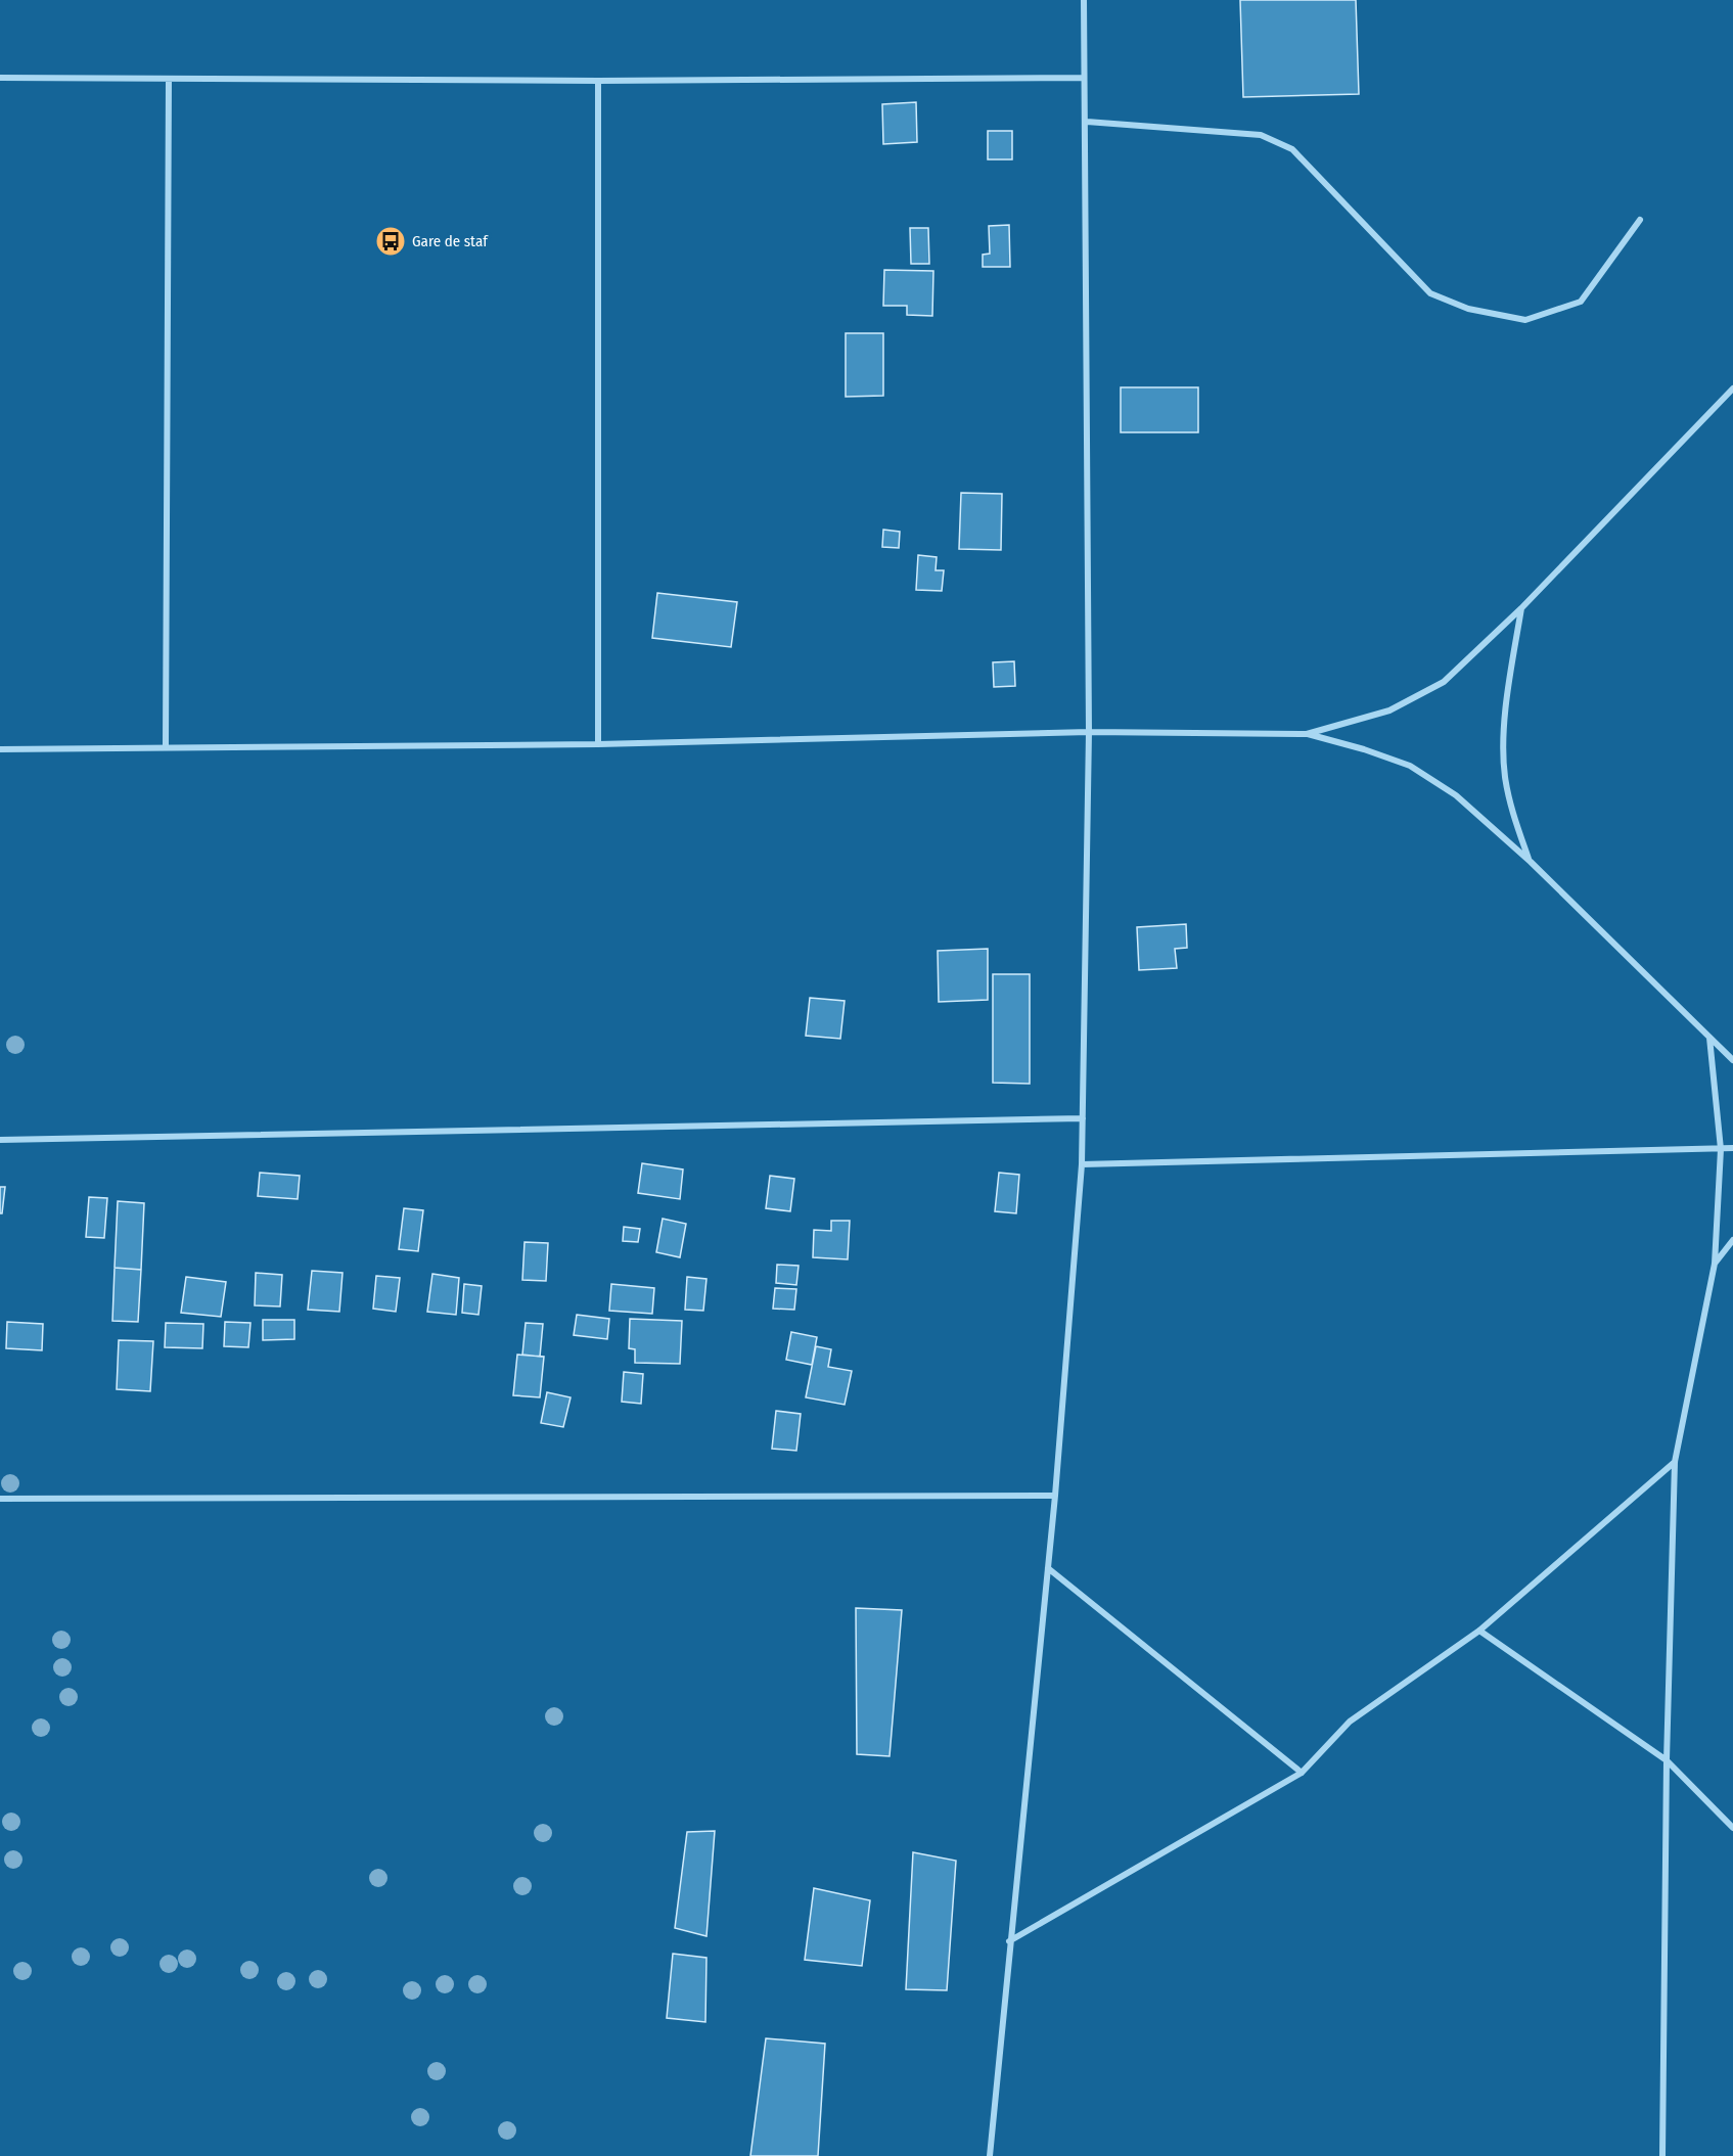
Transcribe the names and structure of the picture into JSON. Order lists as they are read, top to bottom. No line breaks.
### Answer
{"places":{"bus stop":["Gare de staf"]}}
